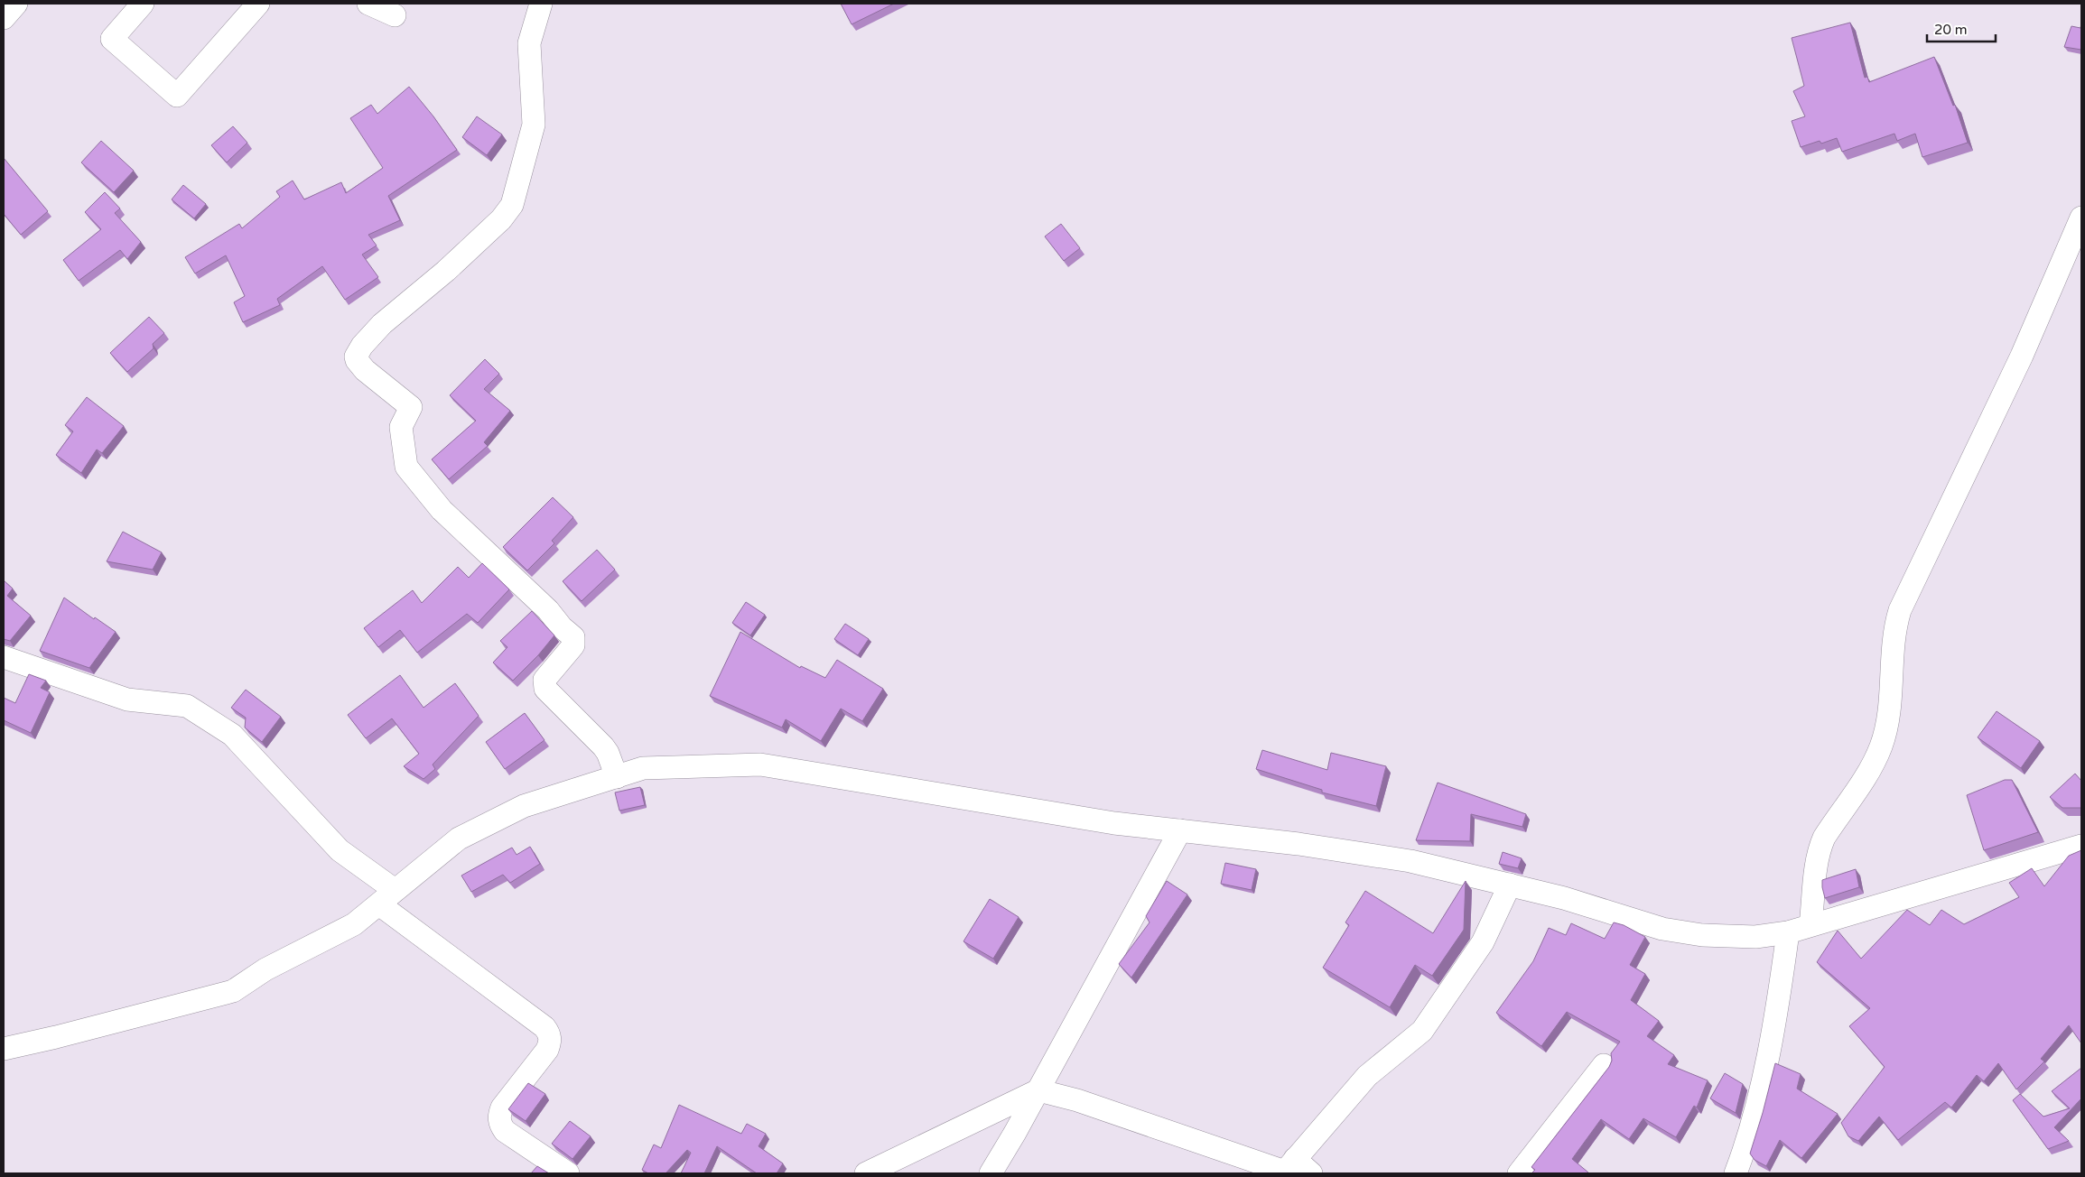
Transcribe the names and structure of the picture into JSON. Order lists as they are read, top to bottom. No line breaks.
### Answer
{"scale_bar":"20 m"}
